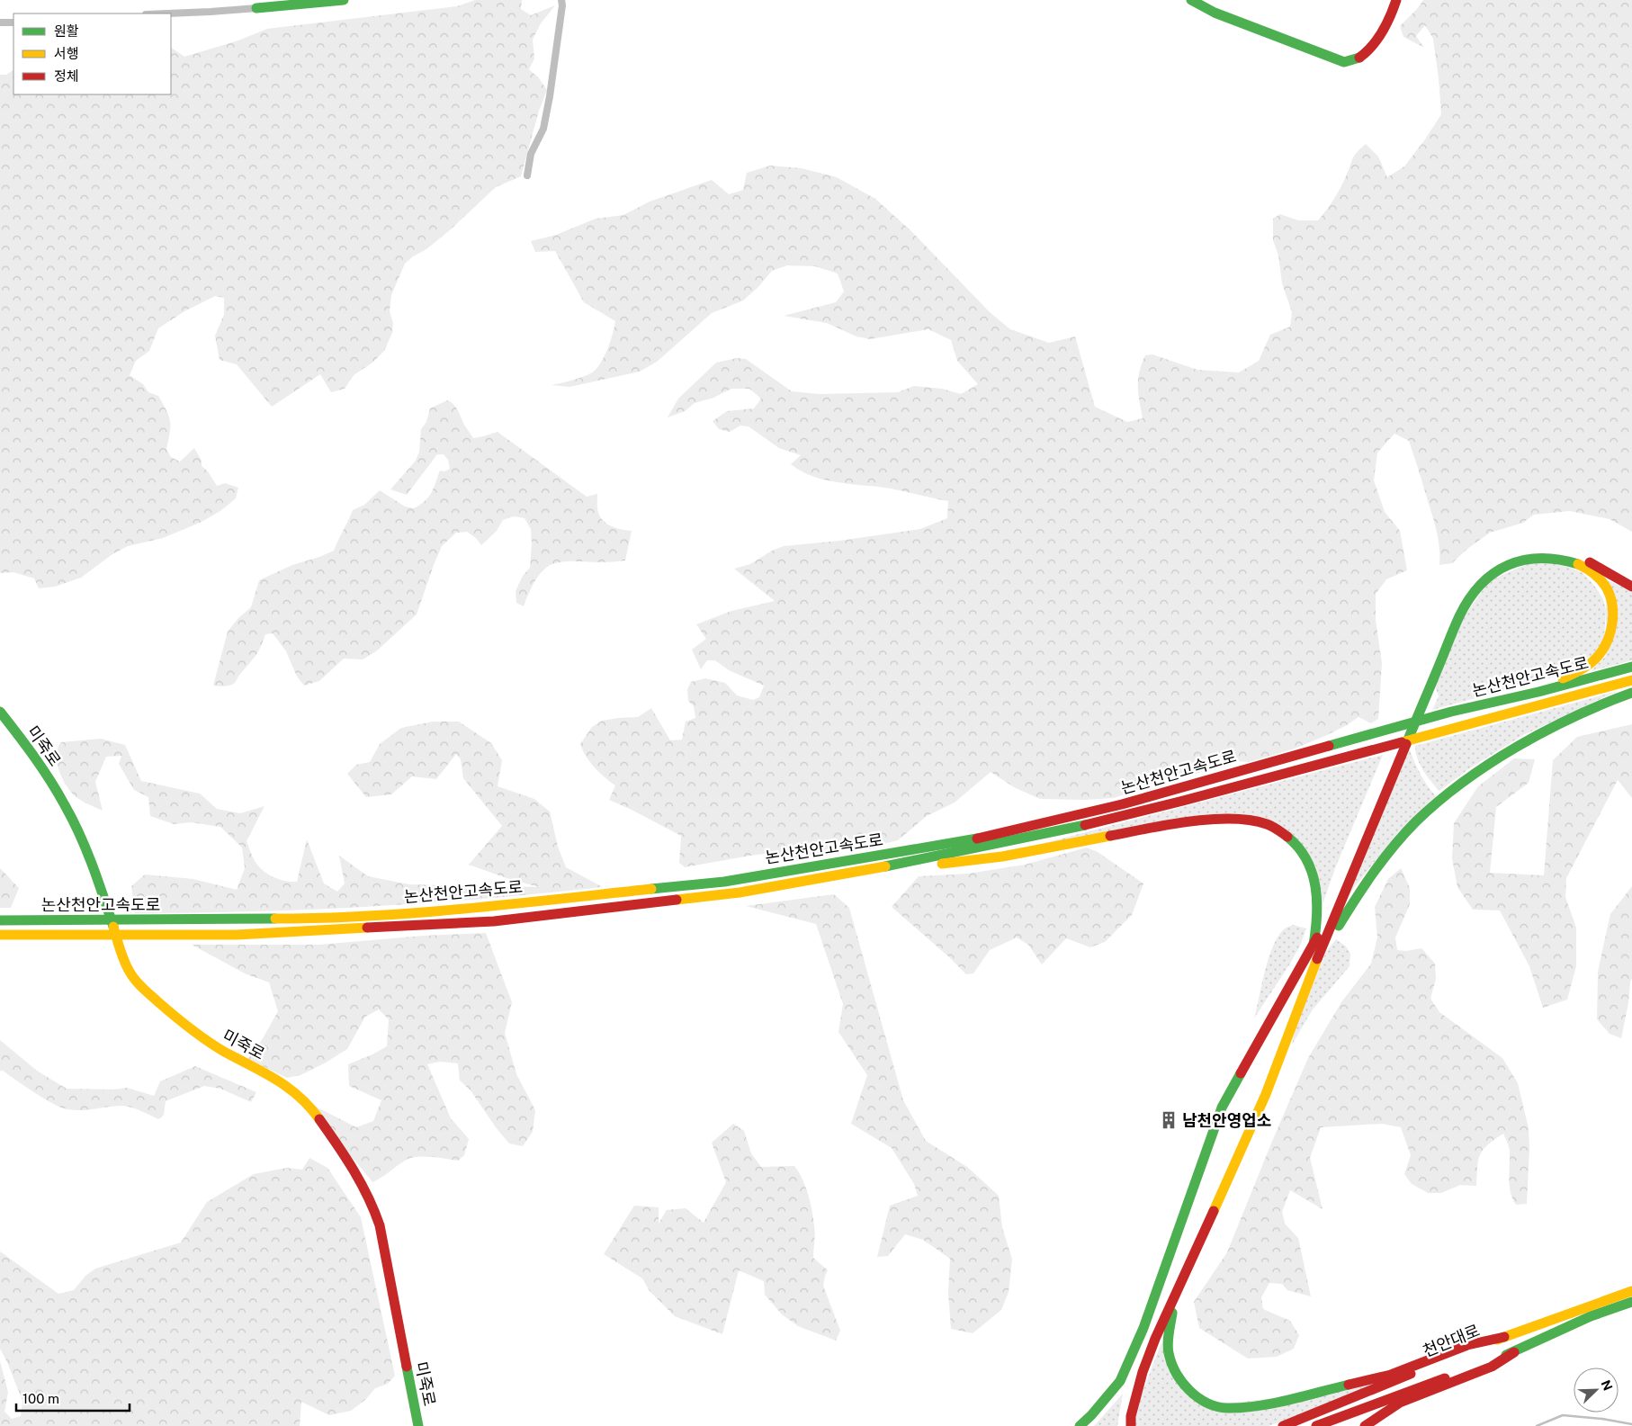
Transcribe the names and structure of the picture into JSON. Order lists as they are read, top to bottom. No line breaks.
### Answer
{"streets":{"main road":["논산천안고속도로","미죽로","천안대로"]},"places":{"building":["남천안영업소"]},"legend":["원활","서행","정체"],"scale_bar":"100 m","north":"top right"}
